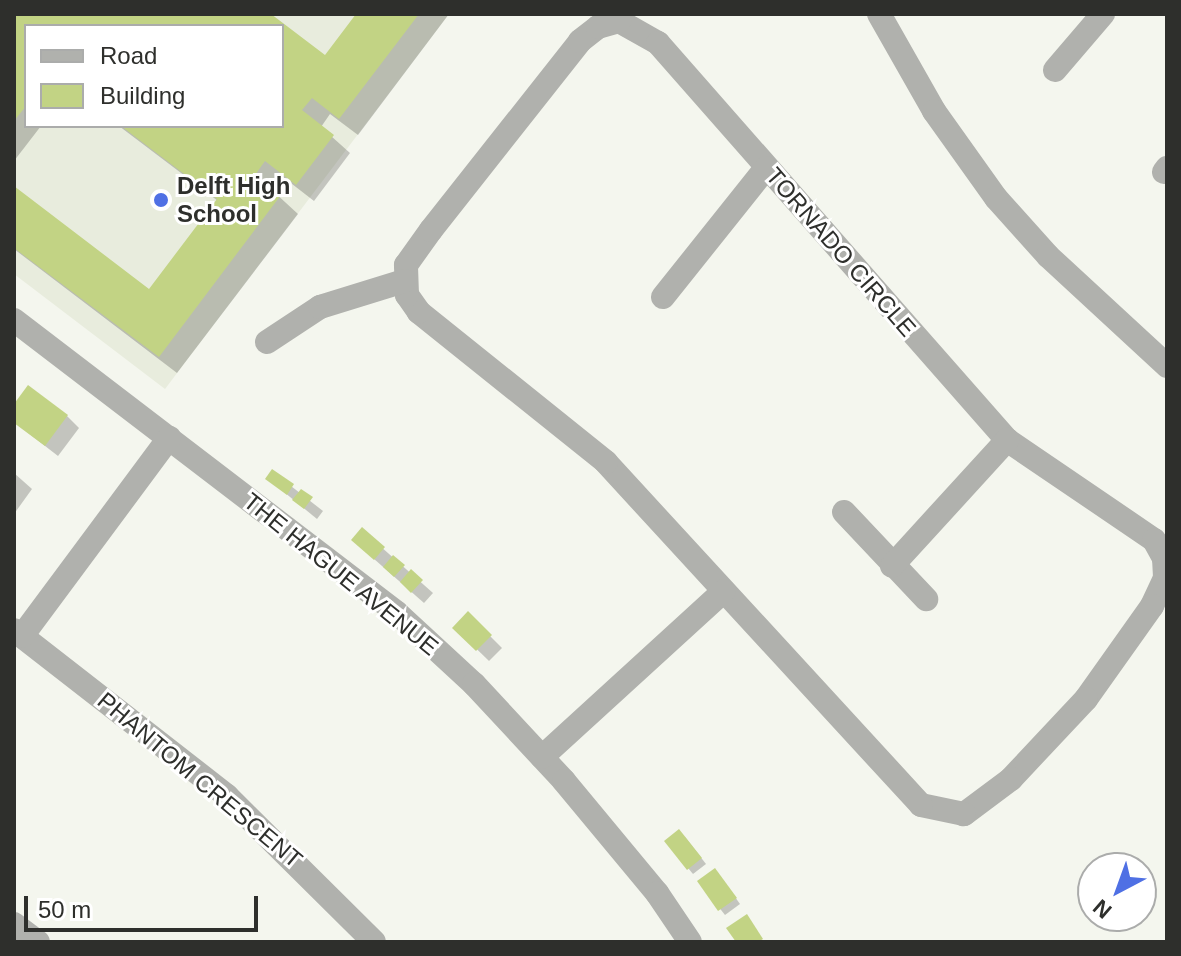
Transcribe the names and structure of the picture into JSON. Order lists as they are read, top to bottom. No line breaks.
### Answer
{"streets":{"street":["TORNADO CIRCLE","THE HAGUE AVENUE","PHANTOM CRESCENT"]},"places":["Delft High School"],"legend":["Road","Building"],"scale_bar":"50 m","north":"bottom left"}
